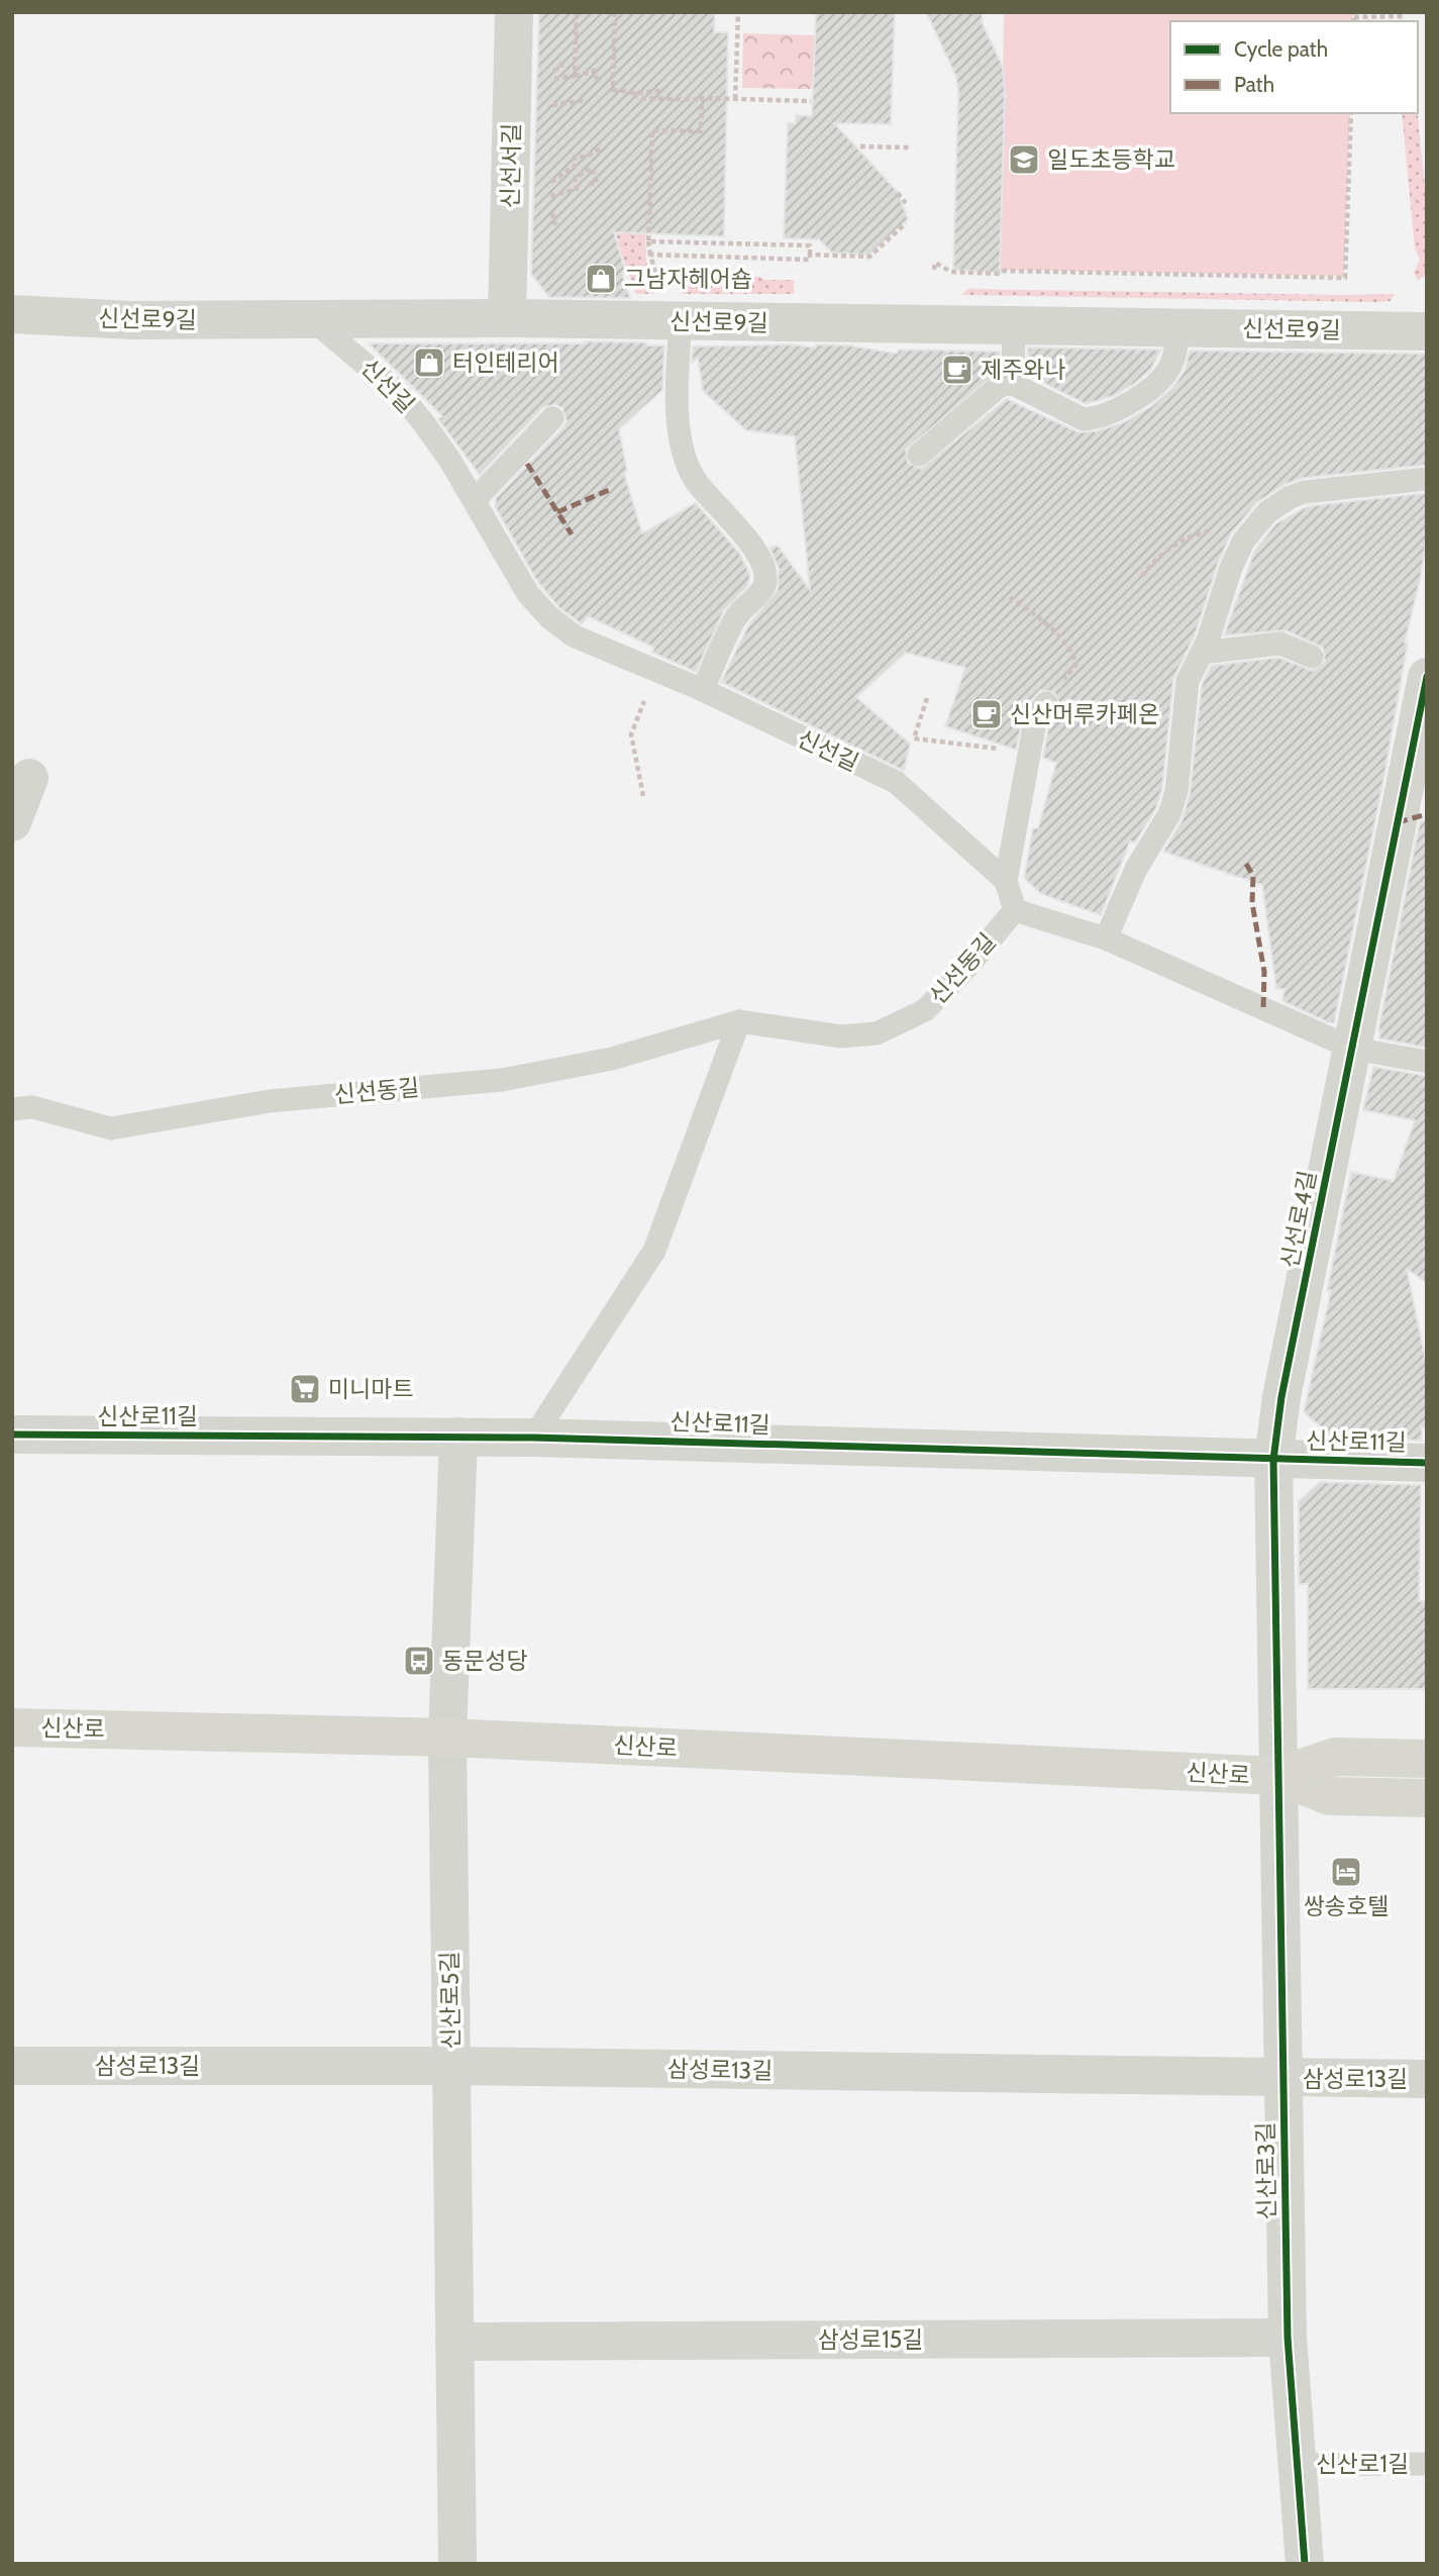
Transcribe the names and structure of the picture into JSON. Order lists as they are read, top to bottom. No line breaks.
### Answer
{"streets":{"main road":["신산로"],"street":["신선서길","신선로9길","신선로4길","신산로11길","신산로5길","삼성로13길","신산로3길","삼성로15길"],"lane":["신선길","신선동길","신산로1길"]},"crossings":[["신선서길","신선로9길"],["신선로9길","신선길"],["신선로4길","신산로11길"],["신선로4길","신산로"],["신선로4길","신산로3길"],["신산로11길","신산로5길"],["신산로","신산로5길"],["신산로","신산로3길"],["신산로5길","삼성로13길"],["신산로5길","삼성로15길"],["삼성로13길","신산로3길"],["신산로3길","삼성로15길"],["신산로3길","신산로1길"]],"places":{"school or university":["일도초등학교"],"shop":["그남자헤어숍","터인테리어"],"cafe":["제주와나","신산머루카페온"],"supermarket":["미니마트"],"bus stop":["동문성당"],"hotel":["쌍송호텔"]},"legend":["Cycle path","Path"]}
